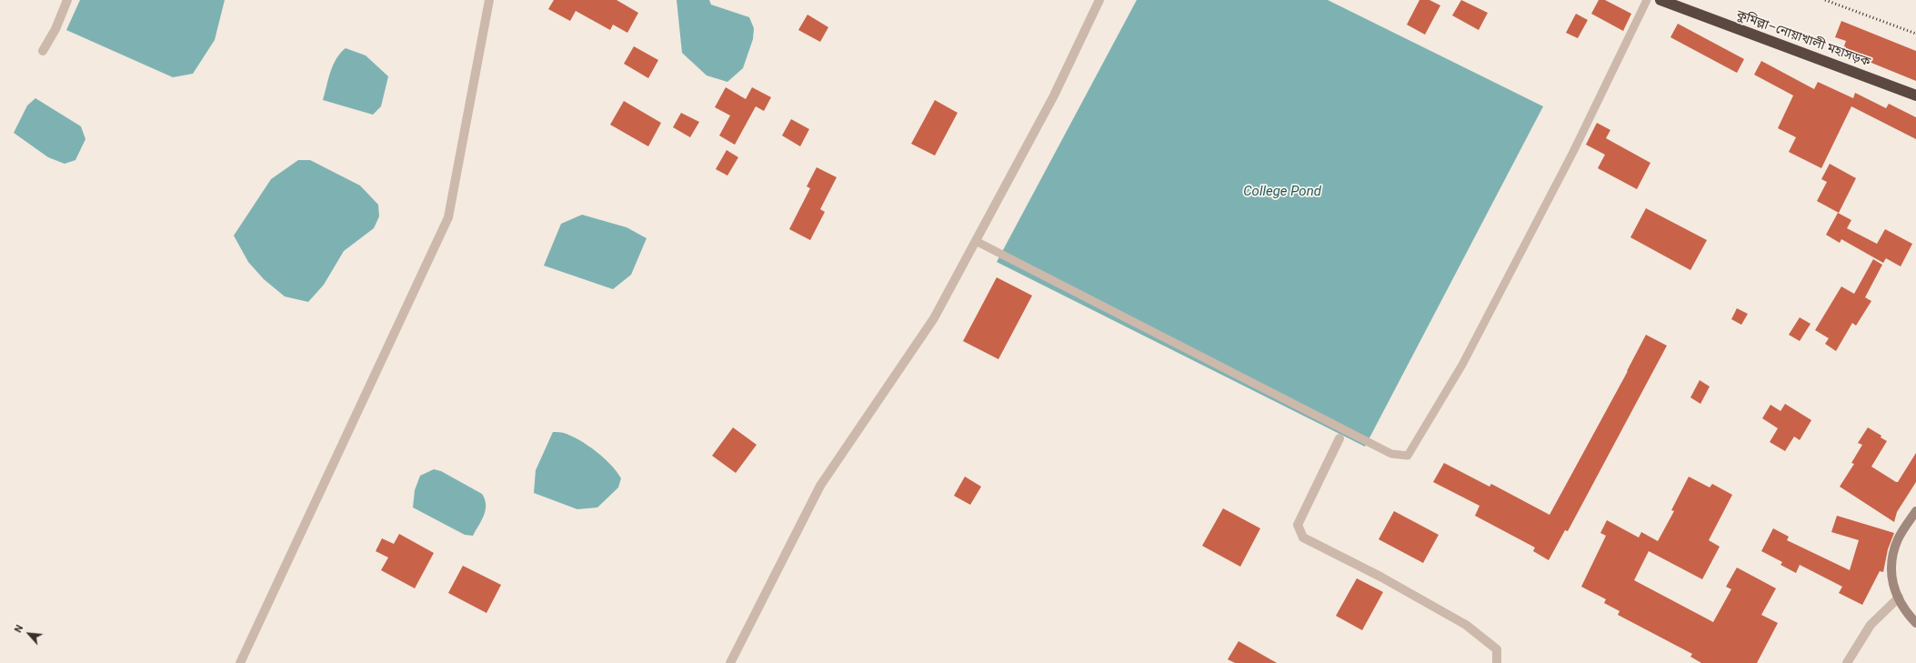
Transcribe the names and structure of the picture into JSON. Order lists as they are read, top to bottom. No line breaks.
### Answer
{"streets":{"highway":["কুমিল্লা–নোয়াখালী মহাসড়ক"]},"water":["College Pond"],"north":"top left"}
